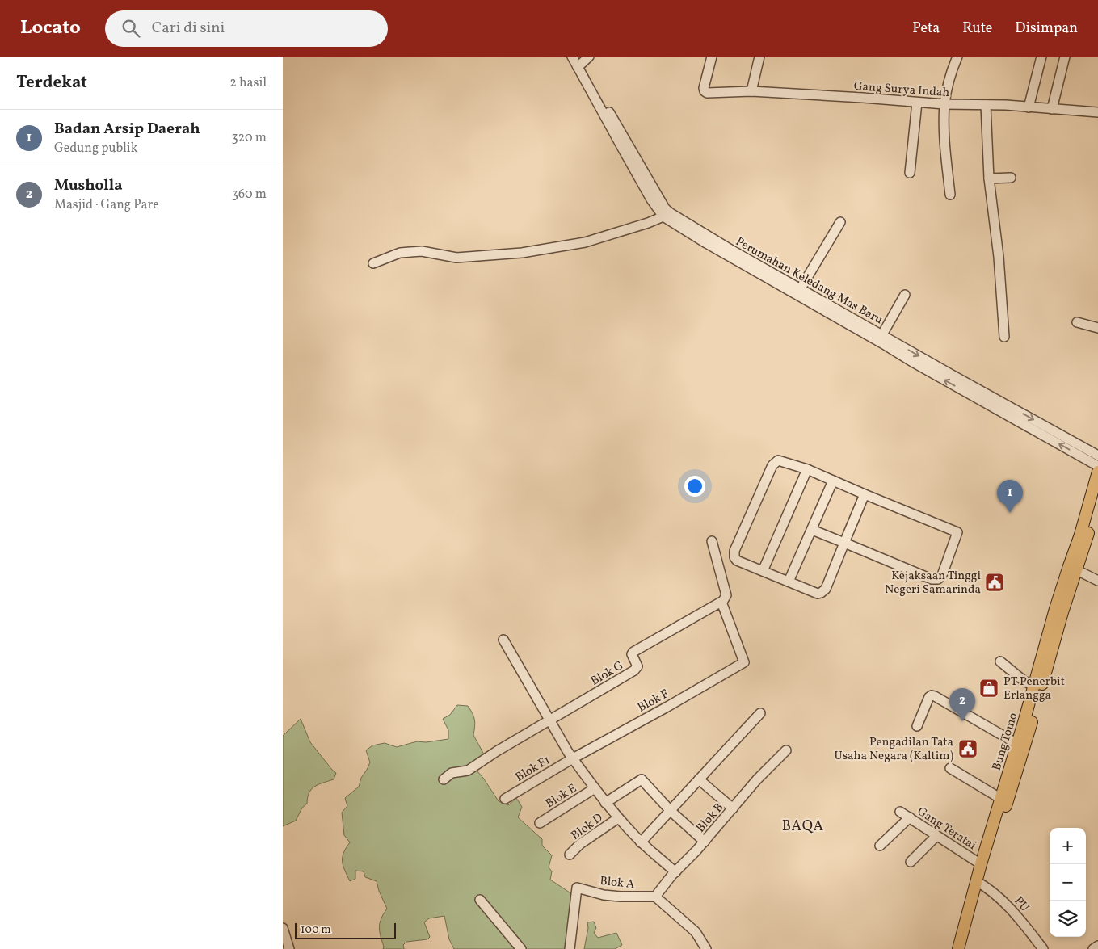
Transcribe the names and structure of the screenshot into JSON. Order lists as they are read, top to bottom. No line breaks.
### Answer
{"streets":{"main road":["Bung Tomo"],"street":["Gang Surya Indah","Perumahan Keledang Mas Baru","Blok G","Blok F","Blok F1","Blok E","Blok B","Blok D","Gang Teratai","Blok A","PU"]},"crossings":[["Blok G","Blok F"],["Blok F","Blok F1"],["Bung Tomo","Gang Teratai"],["Bung Tomo","PU"],["Blok B","Blok A"]],"districts":["BAQA"],"places":{"public building":["Kejaksaan Tinggi Negeri Samarinda","Pengadilan Tata Usaha Negara (Kaltim)"],"shop":["PT Penerbit Erlangga"]},"scale_bar":"100 m","page":{"header":"Locato","search":"Cari di sini","nav":["Peta","Rute","Disimpan"],"heading":["Terdekat","2 hasil"],"list":[{"mark":"1","name":"Badan Arsip Daerah","note":"Gedung publik","value":"320 m"},{"mark":"2","name":"Musholla","note":"Masjid · Gang Pare","value":"360 m"}],"pins":["1","2"],"map_buttons":["+","−"],"scale":"100 m"}}
